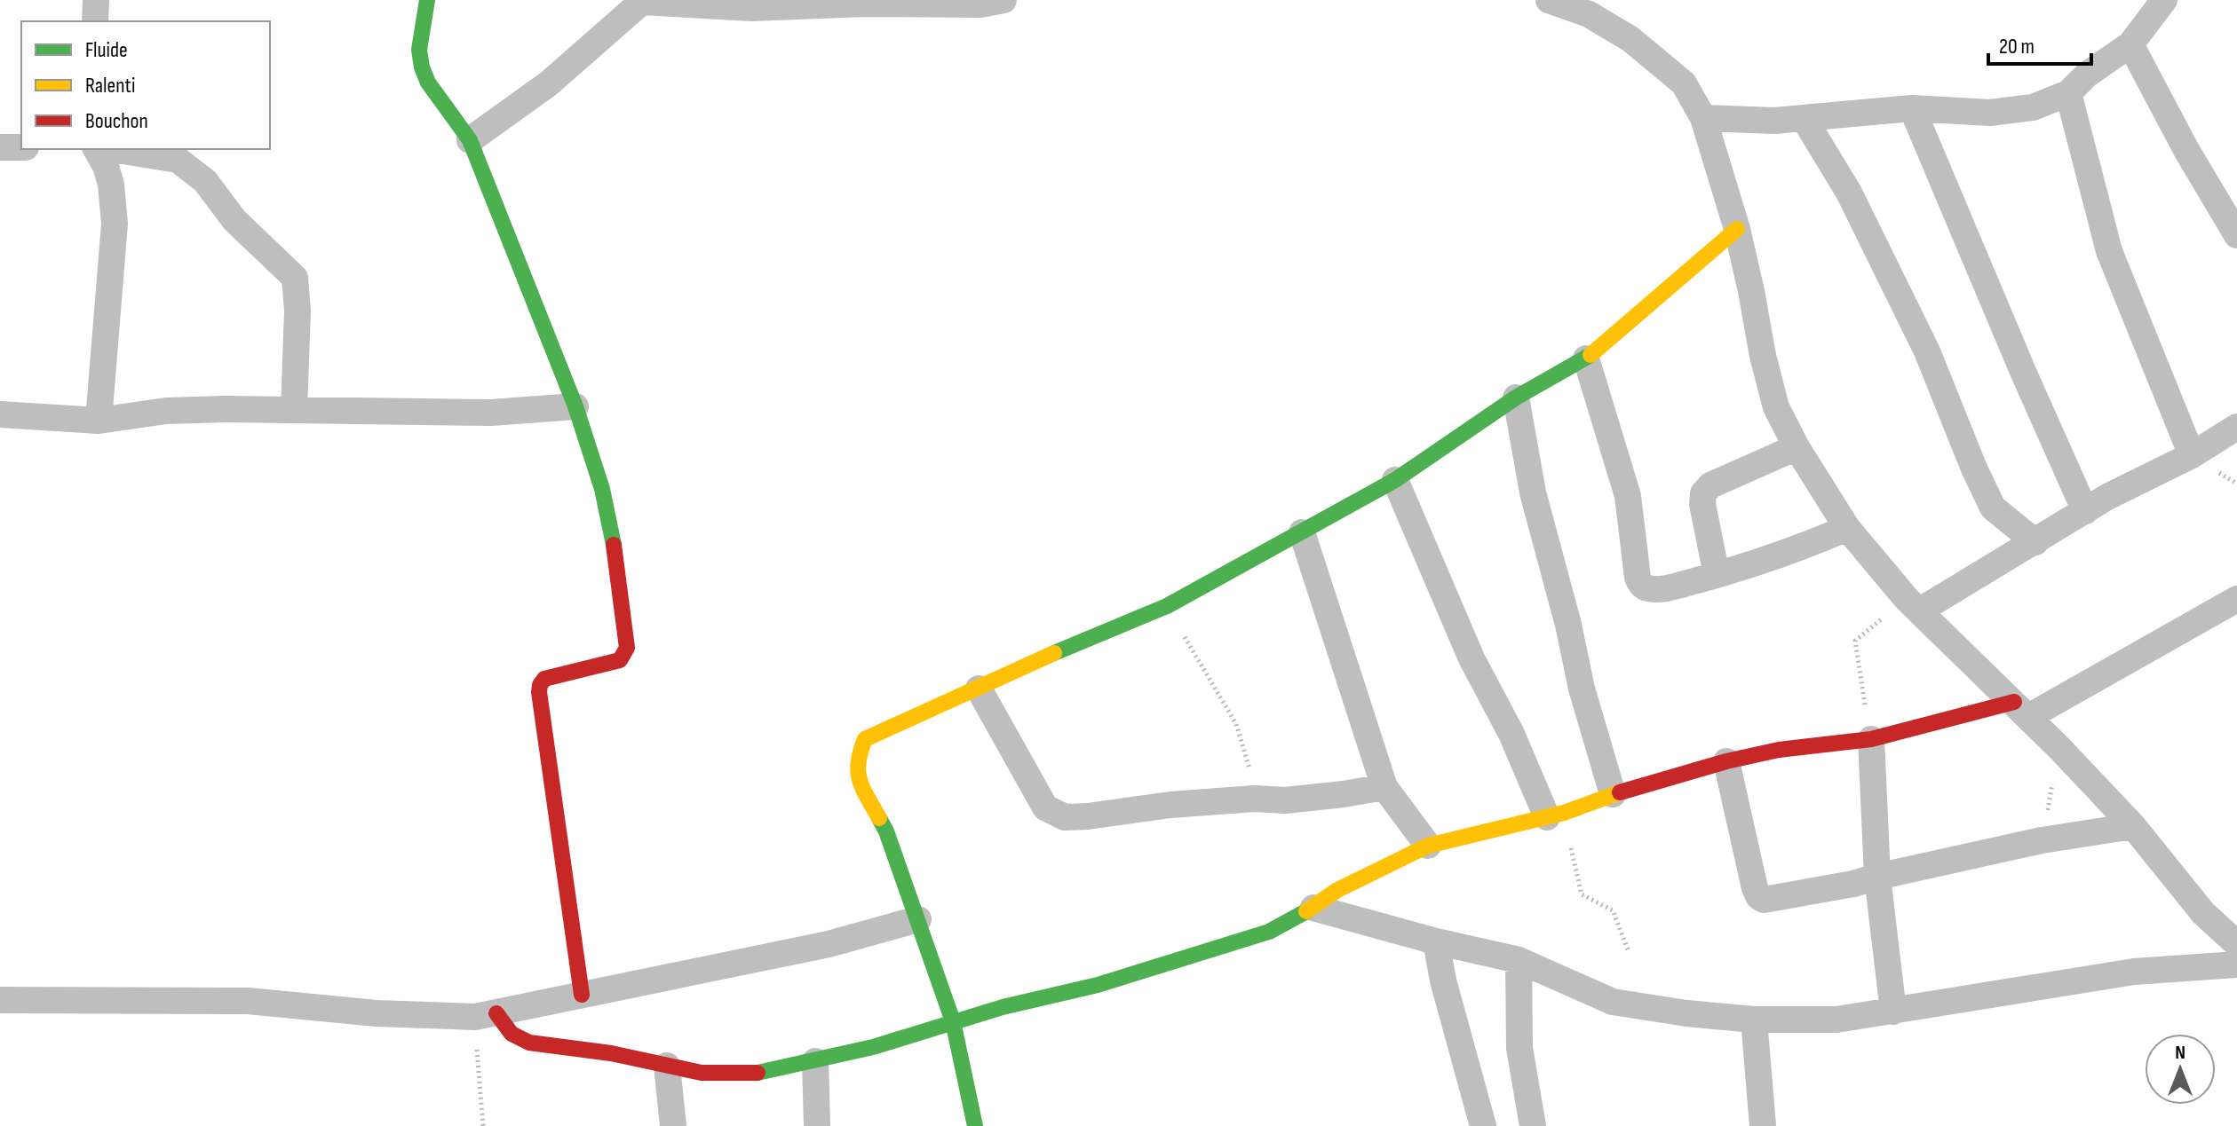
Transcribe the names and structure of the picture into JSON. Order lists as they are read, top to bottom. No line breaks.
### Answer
{"legend":["Fluide","Ralenti","Bouchon"],"scale_bar":"20 m","north":"top"}
